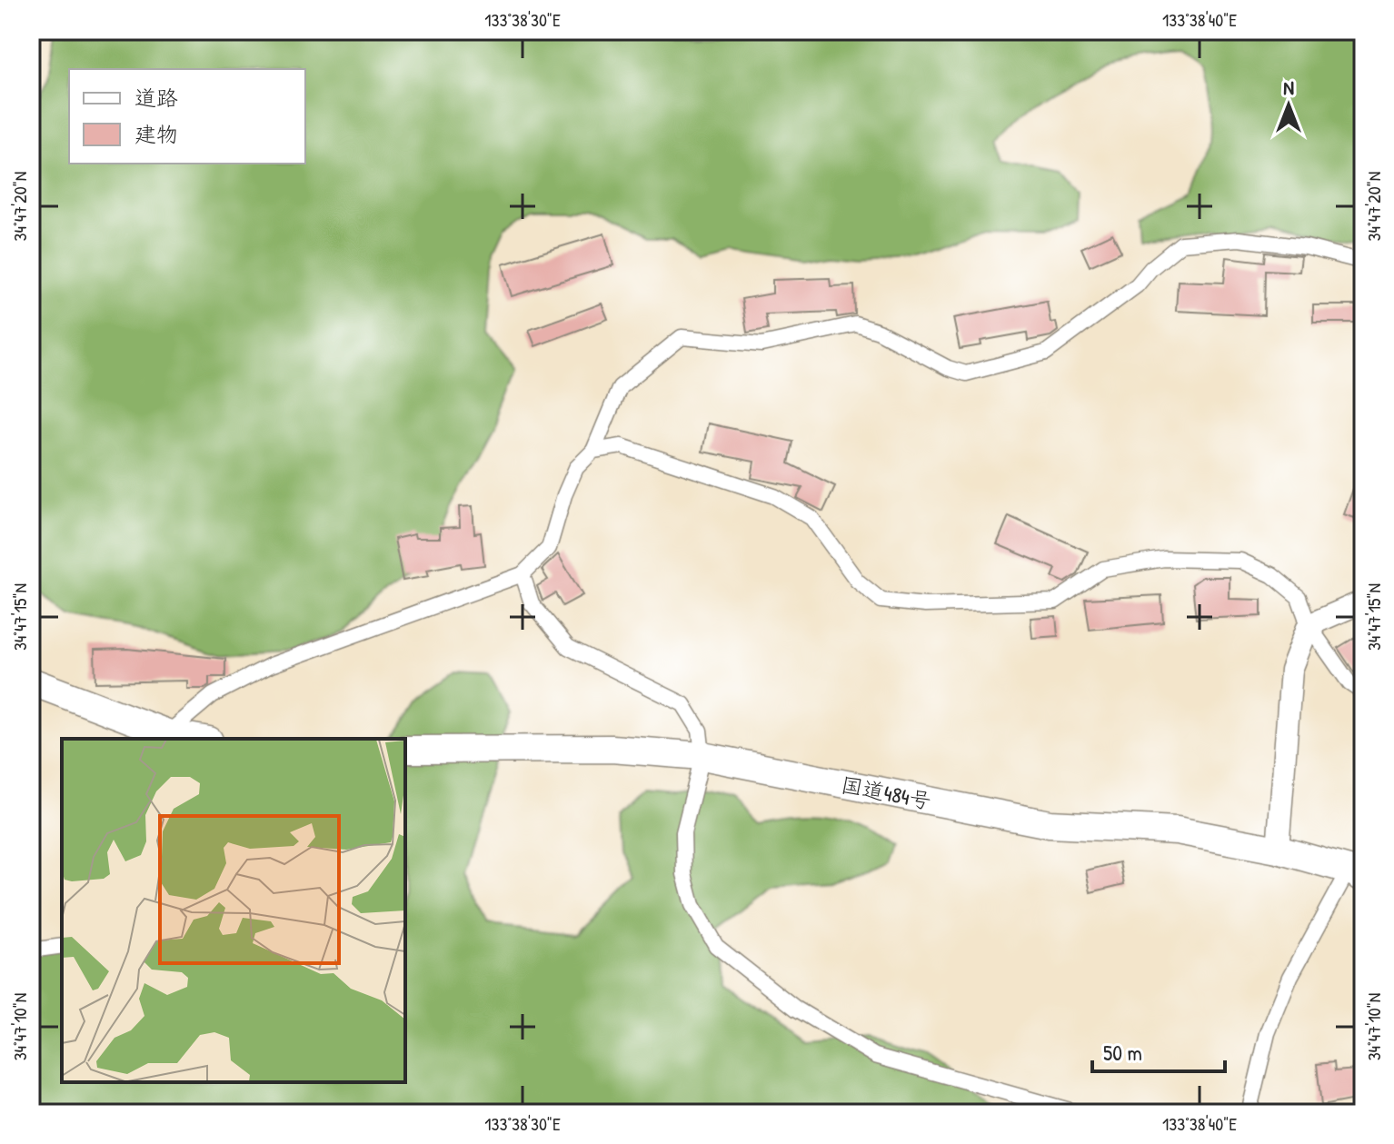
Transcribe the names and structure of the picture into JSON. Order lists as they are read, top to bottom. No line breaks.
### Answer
{"streets":{"highway":["国道484号"]},"legend":["道路","建物"],"scale_bar":"50 m","north":"top","coordinates":["133°38'30\"E","133°38'40\"E","34°47'20\"N","34°47'15\"N","34°47'10\"N"]}
